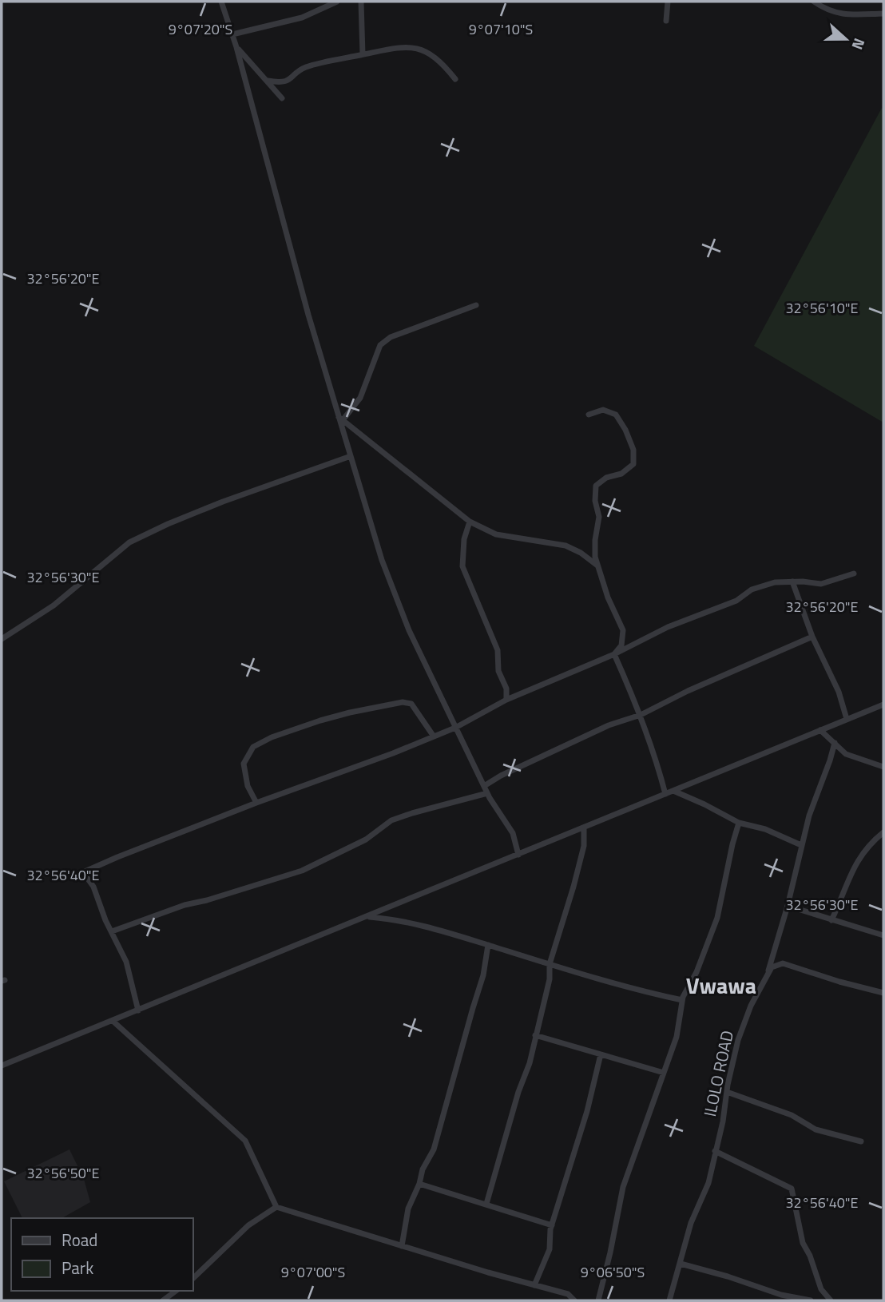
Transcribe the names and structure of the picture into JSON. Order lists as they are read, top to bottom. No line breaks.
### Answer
{"streets":{"street":["ILOLO ROAD"]},"districts":["Vwawa"],"legend":["Road","Park"],"north":"right","coordinates":["9°07'20\"S","9°07'10\"S","32°56'20\"E","32°56'10\"E","32°56'30\"E","32°56'40\"E","32°56'50\"E","9°07'00\"S","9°06'50\"S"]}
